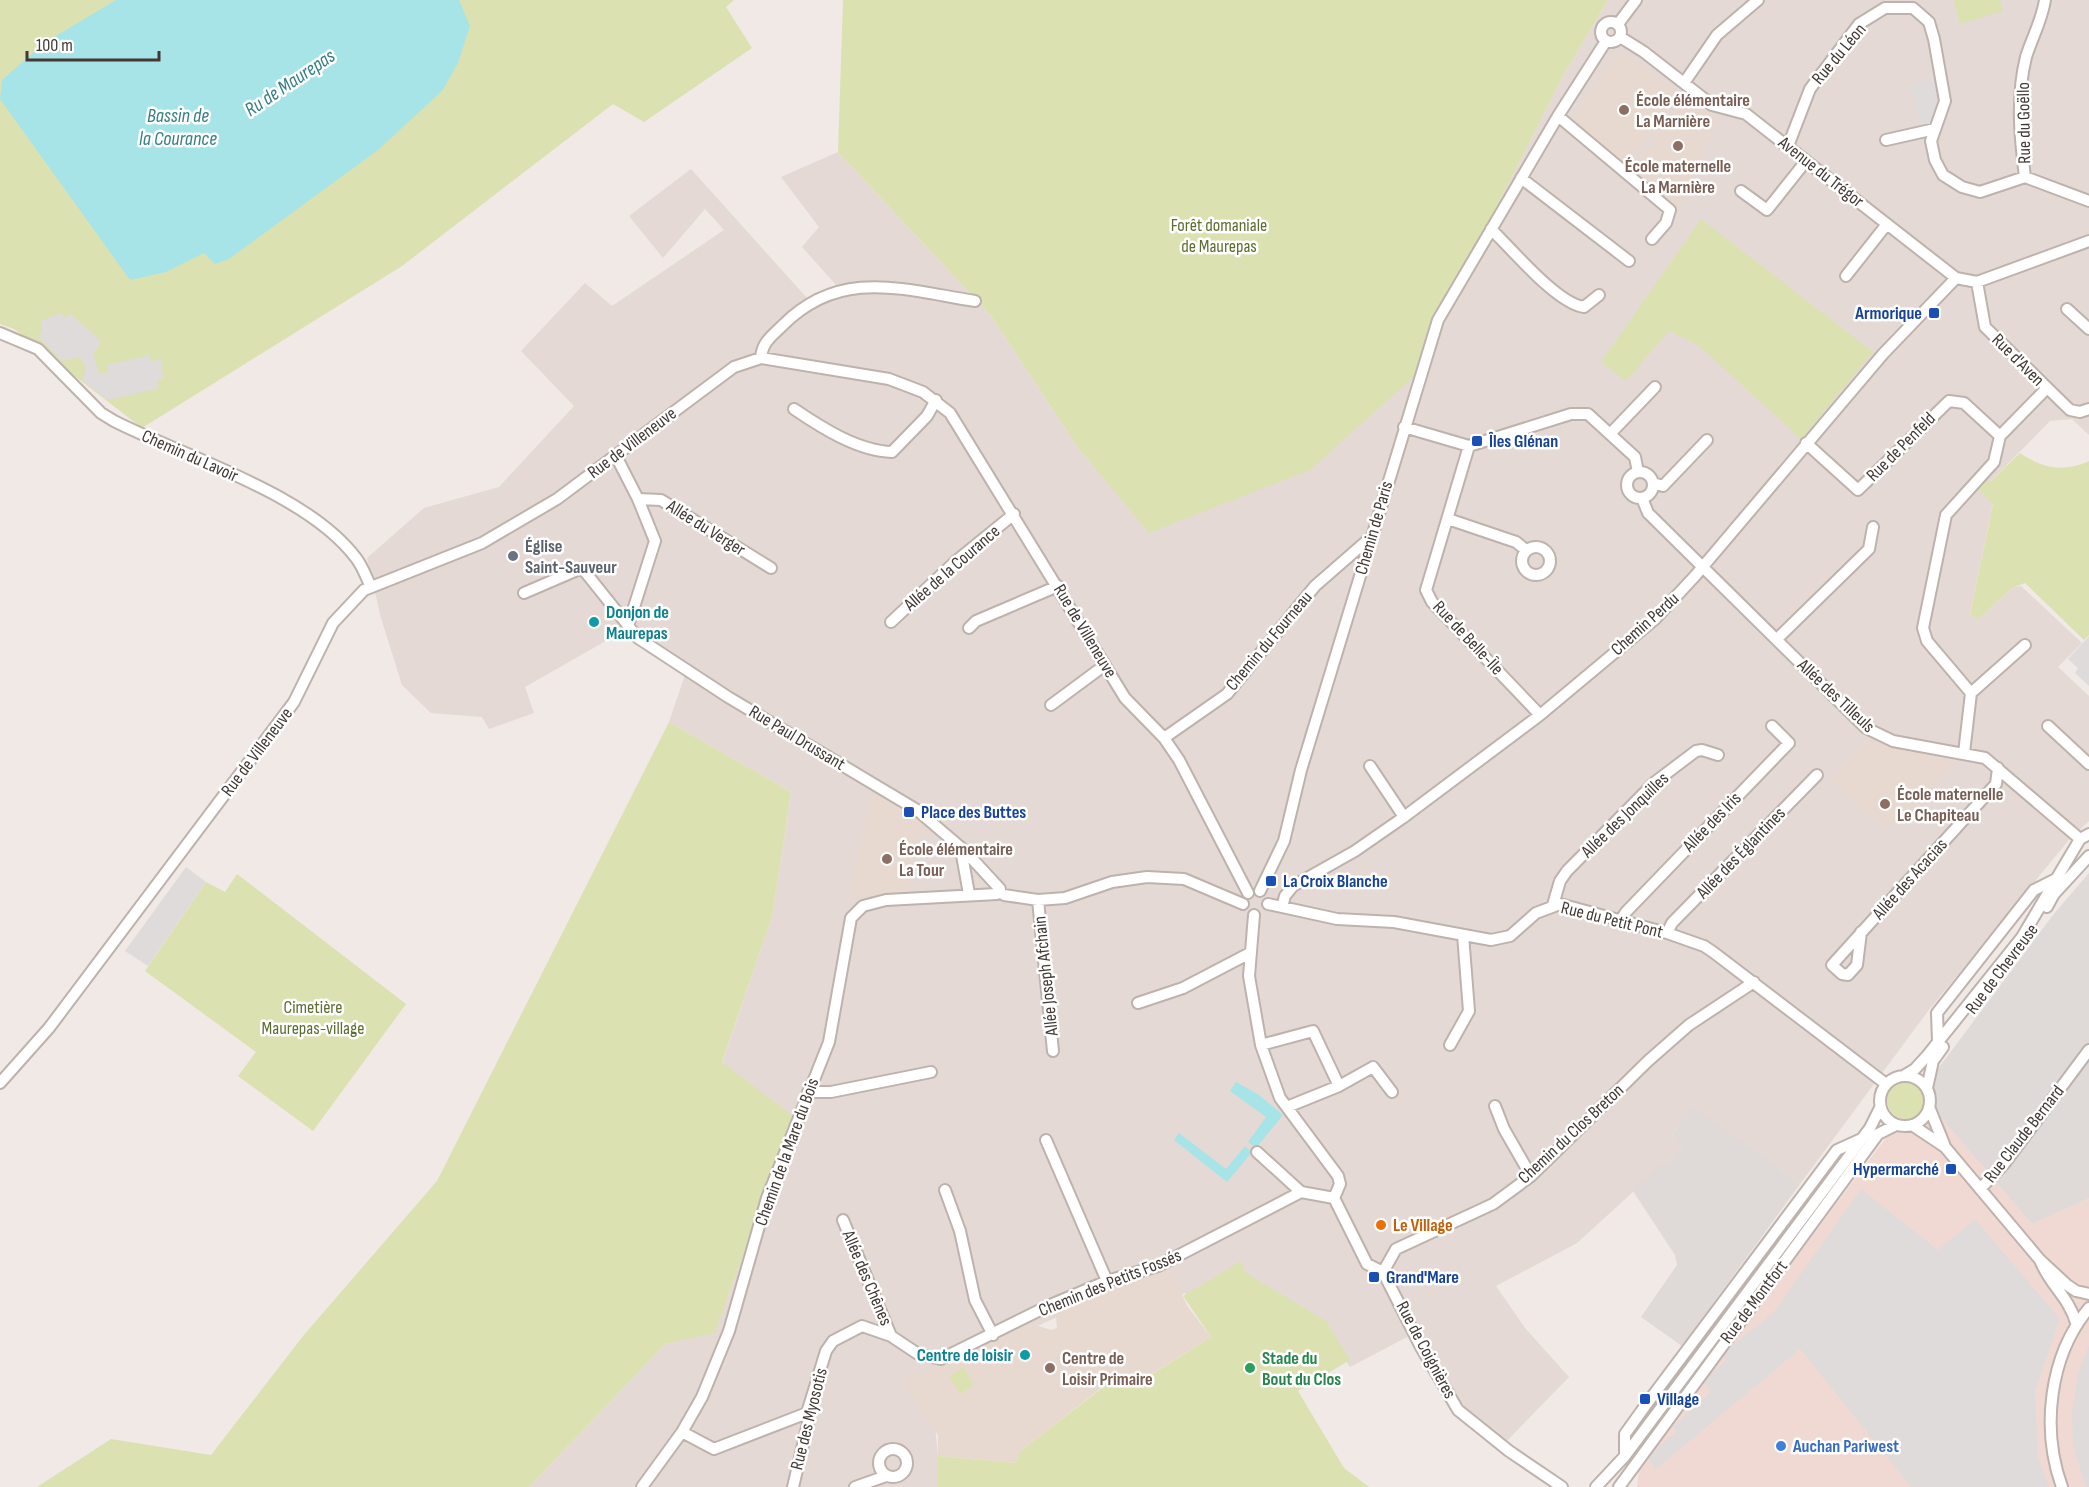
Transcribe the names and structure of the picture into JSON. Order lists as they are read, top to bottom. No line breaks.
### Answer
{"streets":{"street":["Rue du Léon","Rue du Goëllo","Avenue du Trégor","Rue d'Aven","Rue de Villeneuve","Rue de Penfeld","Chemin du Lavoir","Allée du Verger","Chemin de Paris","Allée de la Courance","Chemin Perdu","Rue de Belle-Île","Chemin du Fourneau","Allée des Tilleuls","Rue Paul Drussant","Allée des Jonquilles","Allée des Iris","Allée des Églantines","Allée des Acacias","Rue du Petit Pont","Rue de Chevreuse","Allée Joseph Afchain","Chemin du Clos Breton","Rue Claude Bernard","Chemin de la Mare du Bois","Allée des Chênes","Chemin des Petits Fossés","Rue de Montfort","Rue de Coignières","Rue des Myosotis"]},"crossings":[["Rue du Léon","Rue du Goëllo"],["Rue du Léon","Avenue du Trégor"],["Avenue du Trégor","Chemin de Paris"],["Avenue du Trégor","Chemin Perdu"],["Rue de Villeneuve","Chemin du Lavoir"],["Rue de Villeneuve","Chemin de Paris"],["Rue de Villeneuve","Allée de la Courance"],["Rue de Villeneuve","Chemin du Fourneau"],["Rue de Penfeld","Chemin Perdu"],["Chemin de Paris","Chemin du Fourneau"],["Chemin Perdu","Rue de Belle-Île"],["Chemin Perdu","Allée des Tilleuls"],["Chemin Perdu","Rue du Petit Pont"],["Allée des Tilleuls","Allée des Acacias"],["Allée des Tilleuls","Rue de Chevreuse"],["Allée des Jonquilles","Rue du Petit Pont"],["Allée des Iris","Rue du Petit Pont"],["Allée des Églantines","Rue du Petit Pont"],["Rue du Petit Pont","Rue de Chevreuse"],["Rue du Petit Pont","Chemin du Clos Breton"],["Rue du Petit Pont","Rue de Montfort"],["Rue de Chevreuse","Rue de Montfort"],["Chemin du Clos Breton","Rue de Coignières"],["Allée des Chênes","Chemin des Petits Fossés"],["Chemin des Petits Fossés","Rue des Myosotis"]],"water":["Ru de Maurepas","Bassin de la Courance"],"parks":["Forêt domaniale de Maurepas","Cimetière Maurepas-village"],"places":{"other":["École élémentaire La Marnière","École maternelle La Marnière","Église Saint-Sauveur","Donjon de Maurepas","École maternelle Le Chapiteau","École élémentaire La Tour","Le Village","Centre de loisir","Centre de Loisir Primaire","Stade du Bout du Clos","Auchan Pariwest"],"transit":["Armorique","Îles Glénan","Place des Buttes","La Croix Blanche","Hypermarché","Grand'Mare","Village"]},"scale_bar":"100 m"}
